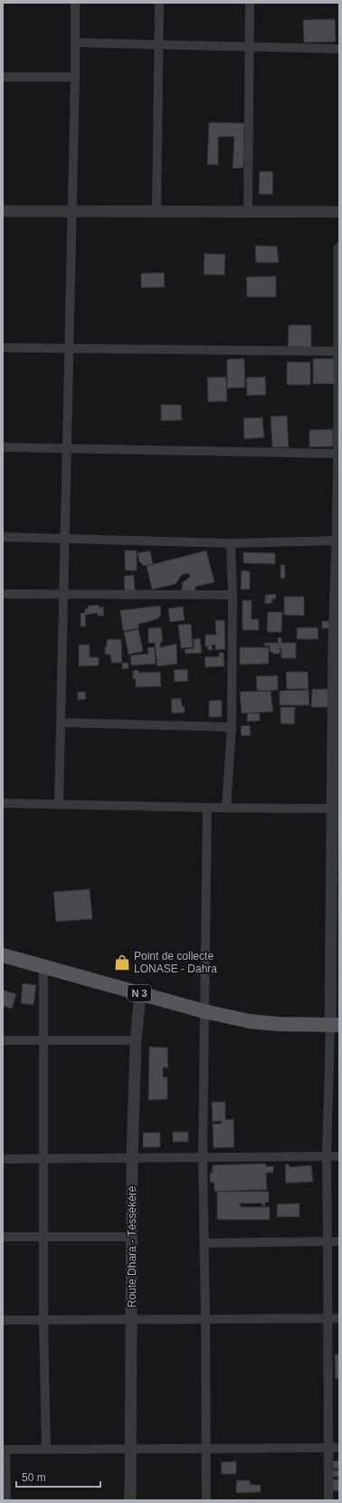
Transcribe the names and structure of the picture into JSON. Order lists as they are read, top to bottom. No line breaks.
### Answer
{"streets":{"main road":["N 3"],"street":["Route Dhara - Téssékéré"]},"crossings":[["N 3","Route Dhara - Téssékéré"]],"places":{"shop":["Point de collecte LONASE - Dahra"]},"scale_bar":"50 m"}
